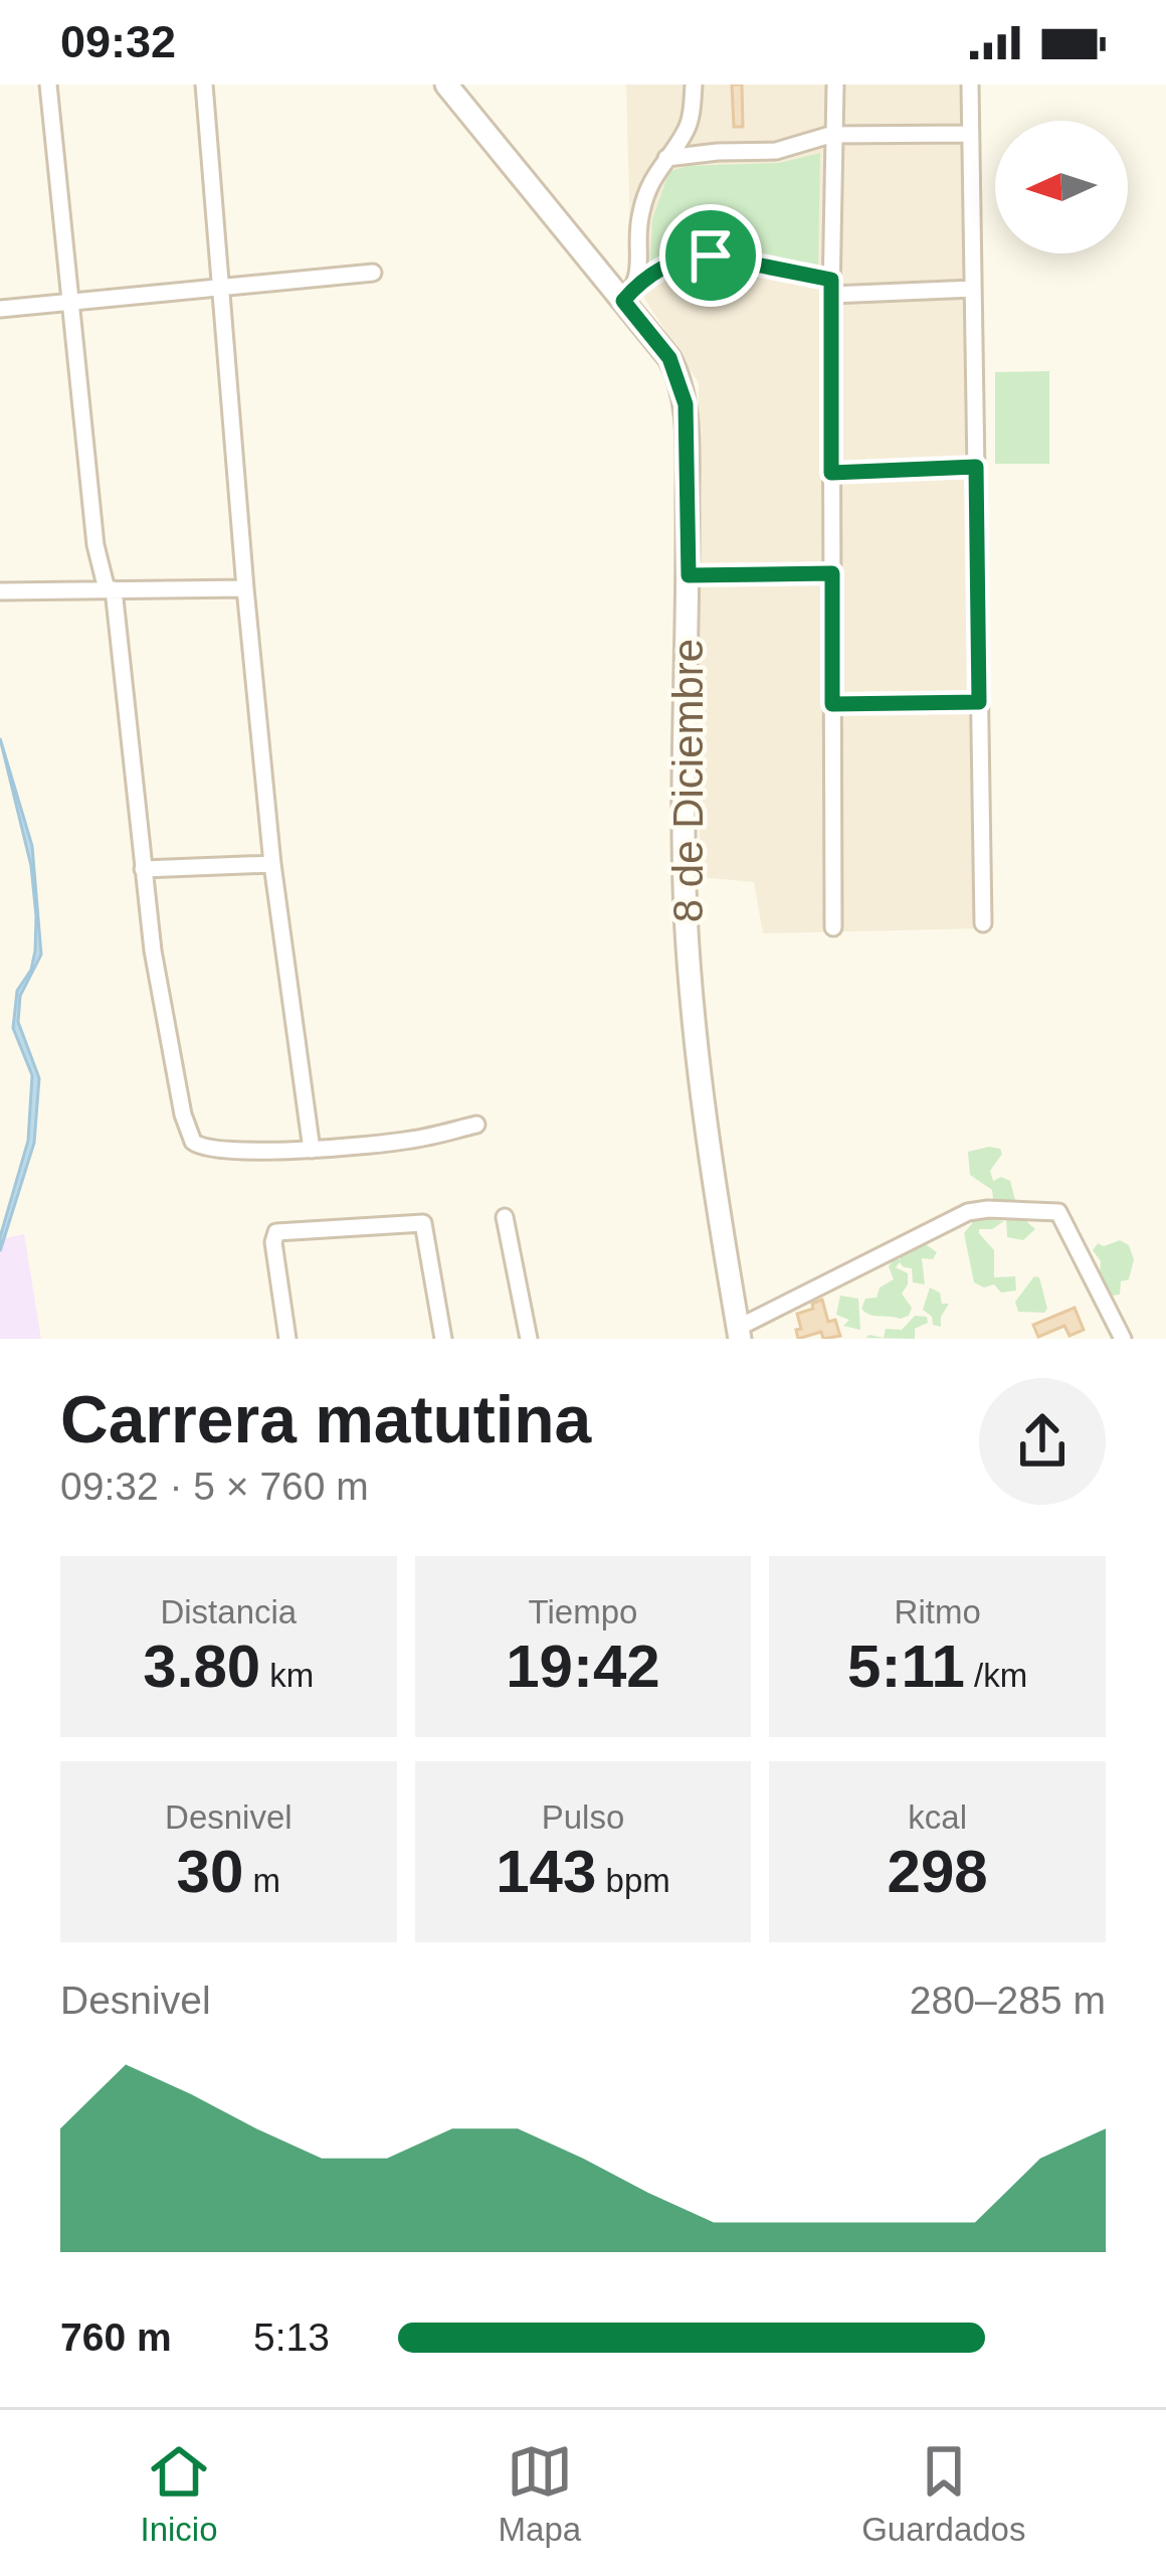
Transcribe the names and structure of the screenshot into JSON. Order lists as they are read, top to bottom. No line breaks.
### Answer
{"streets":{"street":["8 de Diciembre"]},"north":"left","page":{"status":"09:32","heading":["Carrera matutina","09:32 · 5 × 760 m"],"stats":[["Distancia","3.80 km"],["Tiempo","19:42"],["Ritmo","5:11 /km"],["Desnivel","30 m"],["Pulso","143 bpm"],["kcal","298"]],"chart":["Desnivel","280–285 m"],"list":[{"name":"760 m","note":"5:13"}],"tabs":["Inicio","Mapa","Guardados"]}}
